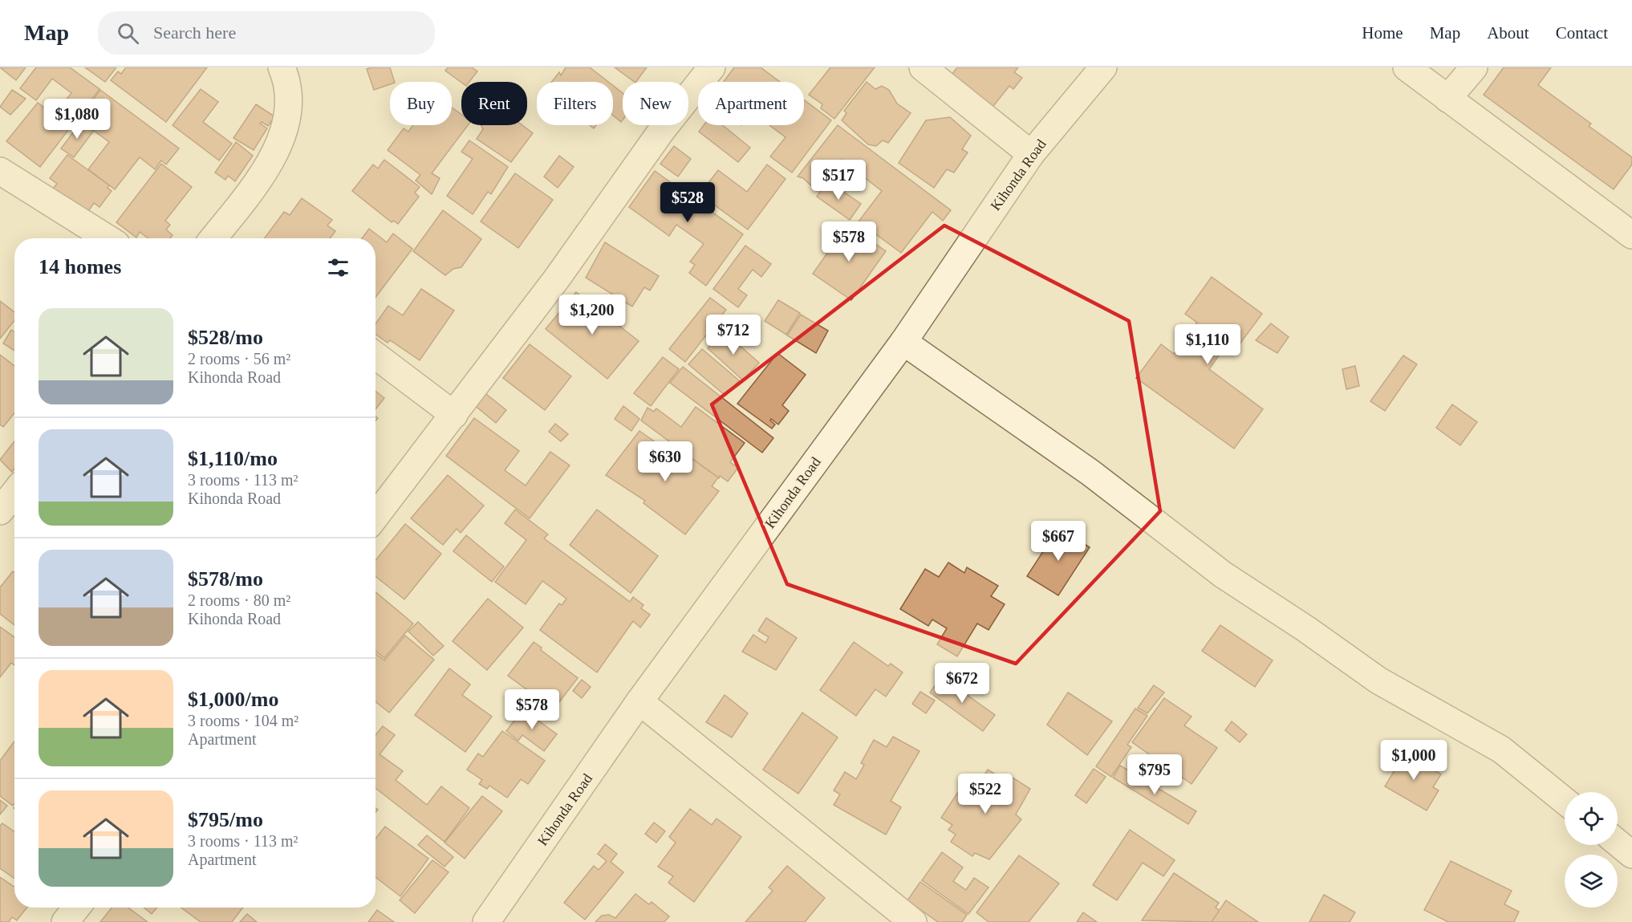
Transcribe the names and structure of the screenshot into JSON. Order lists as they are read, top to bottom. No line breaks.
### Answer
{"streets":{"street":["Kihonda Road"]},"page":{"header":"Map","search":"Search here","nav":["Home","Map","About","Contact"],"chip":["Buy","Rent","Filters","New","Apartment"],"price":["$1,080","$517","$528","$578","$1,200","$712","$1,110","$630","$667","$672","$578","$1,000","$795","$522"],"heading":"14 homes","list":[{"name":"$528/mo","note":"2 rooms · 56 m² · Kihonda Road"},{"name":"$1,110/mo","note":"3 rooms · 113 m² · Kihonda Road"},{"name":"$578/mo","note":"2 rooms · 80 m² · Kihonda Road"},{"name":"$1,000/mo","note":"3 rooms · 104 m² · Apartment"},{"name":"$795/mo","note":"3 rooms · 113 m² · Apartment"}]}}
